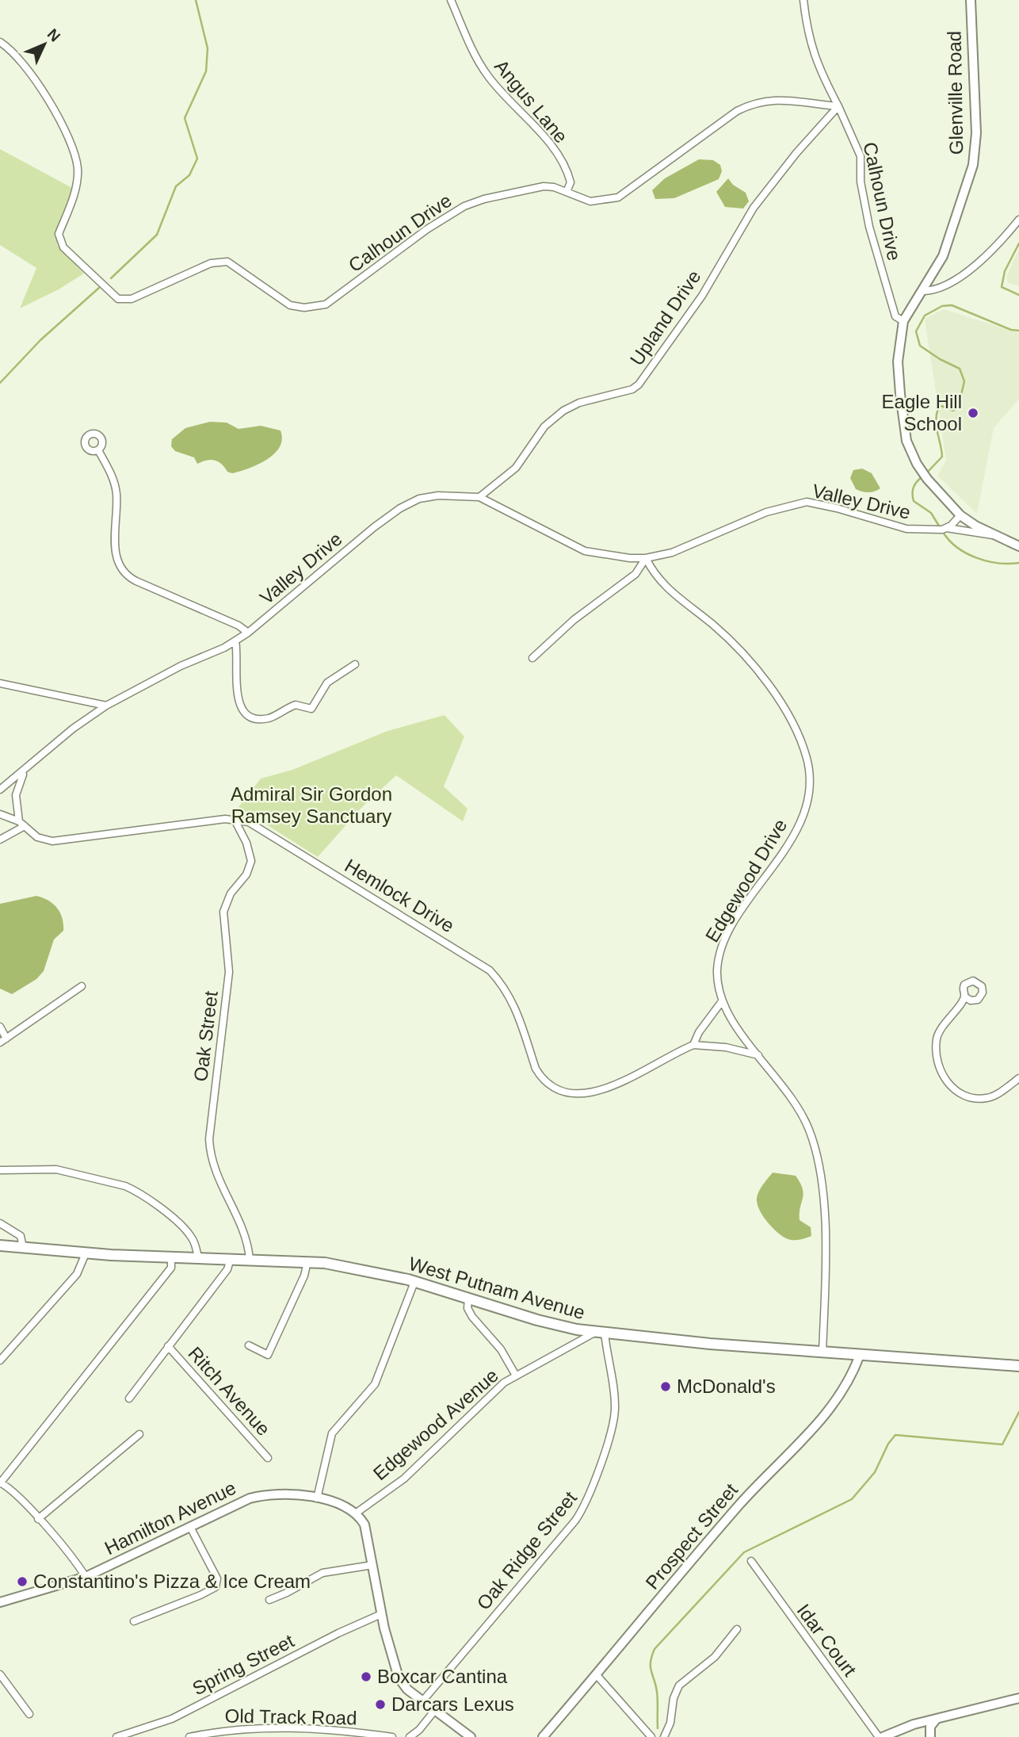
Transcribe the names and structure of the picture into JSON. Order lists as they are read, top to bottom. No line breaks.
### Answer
{"streets":{"main road":["Glenville Road","West Putnam Avenue","Hamilton Avenue","Prospect Street"],"street":["Angus Lane","Calhoun Drive","Upland Drive","Valley Drive","Edgewood Drive","Hemlock Drive","Oak Street","Ritch Avenue","Edgewood Avenue","Oak Ridge Street","Idar Court","Spring Street","Old Track Road"]},"crossings":[["Glenville Road","Calhoun Drive"],["Glenville Road","Valley Drive"],["Angus Lane","Calhoun Drive"],["Calhoun Drive","Upland Drive"],["Upland Drive","Valley Drive"],["Valley Drive","Edgewood Drive"],["Edgewood Drive","West Putnam Avenue"],["Hemlock Drive","Oak Street"],["Oak Street","West Putnam Avenue"],["West Putnam Avenue","Edgewood Avenue"],["West Putnam Avenue","Prospect Street"],["West Putnam Avenue","Oak Ridge Street"],["Edgewood Avenue","Hamilton Avenue"],["Edgewood Avenue","Oak Ridge Street"]],"parks":["Admiral Sir Gordon Ramsey Sanctuary"],"places":["Eagle Hill School","McDonald's","Constantino's Pizza & Ice Cream","Boxcar Cantina","Darcars Lexus"],"north":"top right"}
